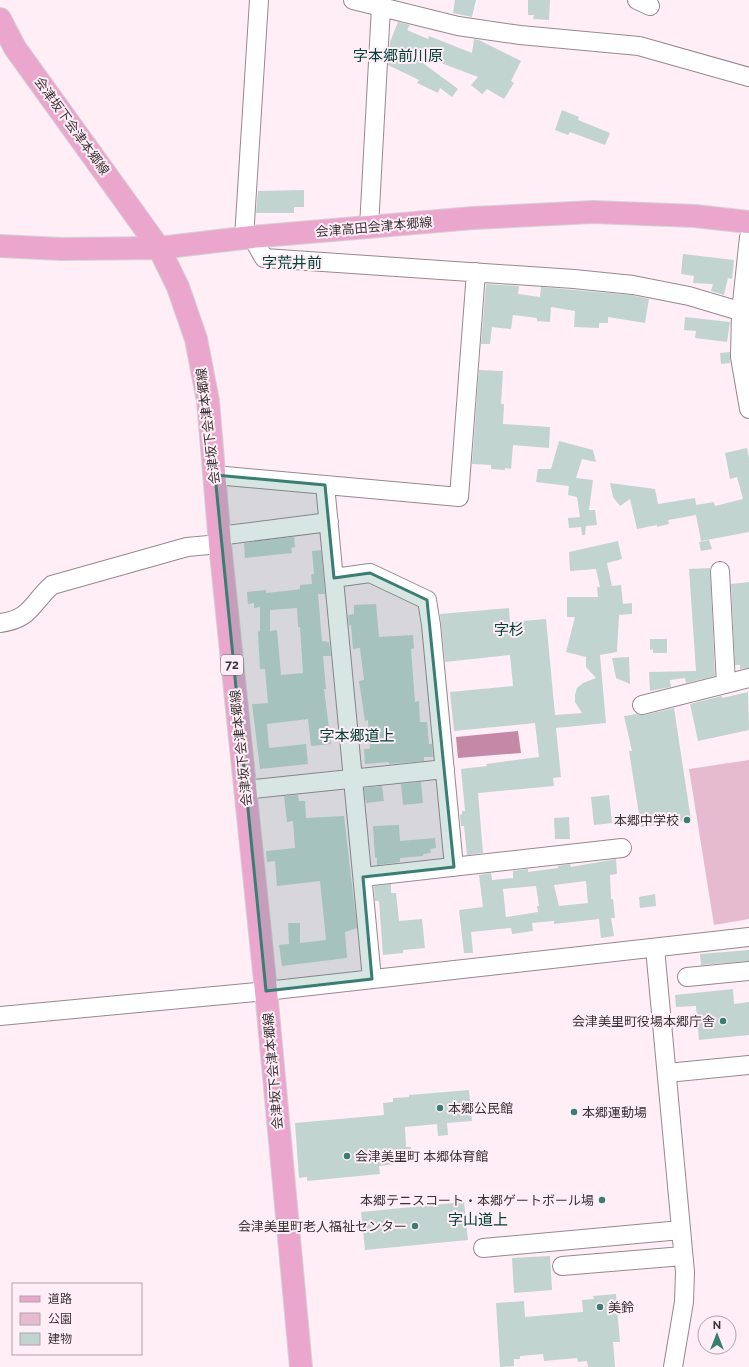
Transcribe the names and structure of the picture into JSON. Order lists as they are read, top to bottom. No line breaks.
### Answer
{"streets":{"main road":["会津坂下会津本郷線","会津高田会津本郷線","72"]},"crossings":[["会津坂下会津本郷線","会津高田会津本郷線"]],"districts":["字本郷前川原","字荒井前","字杉","字本郷道上","字山道上"],"places":["本郷中学校","会津美里町役場本郷庁舎","本郷公民館","本郷運動場","会津美里町 本郷体育館","本郷テニスコート・本郷ゲートボール場","会津美里町老人福祉センター","美鈴"],"legend":["道路","公園","建物"],"north":"top"}
